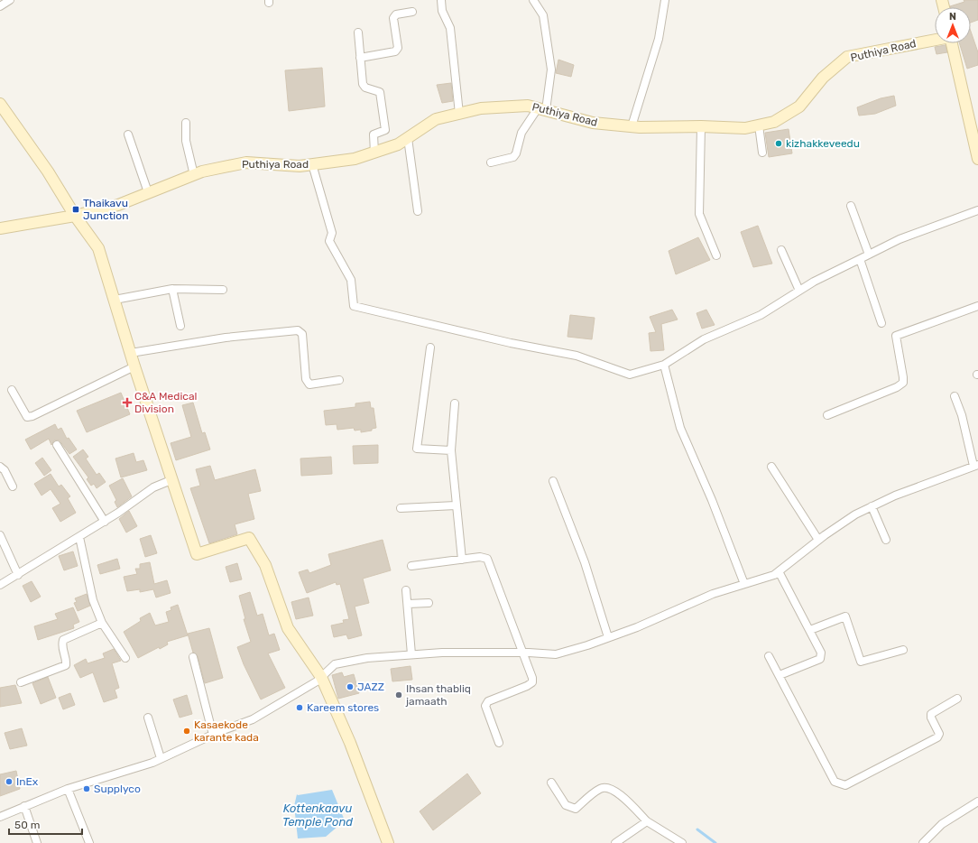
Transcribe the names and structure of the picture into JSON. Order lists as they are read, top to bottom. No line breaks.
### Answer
{"streets":{"street":["Puthiya Road"]},"water":["Kottenkaavu Temple Pond"],"places":{"other":["kizhakkeveedu","JAZZ","Ihsan thabliq jamaath","Kareem stores","Kasaekode karante kada","InEx","Supplyco"],"transit":["Thaikavu Junction"],"health":["C&A Medical Division"]},"scale_bar":"50 m","north":"top"}
